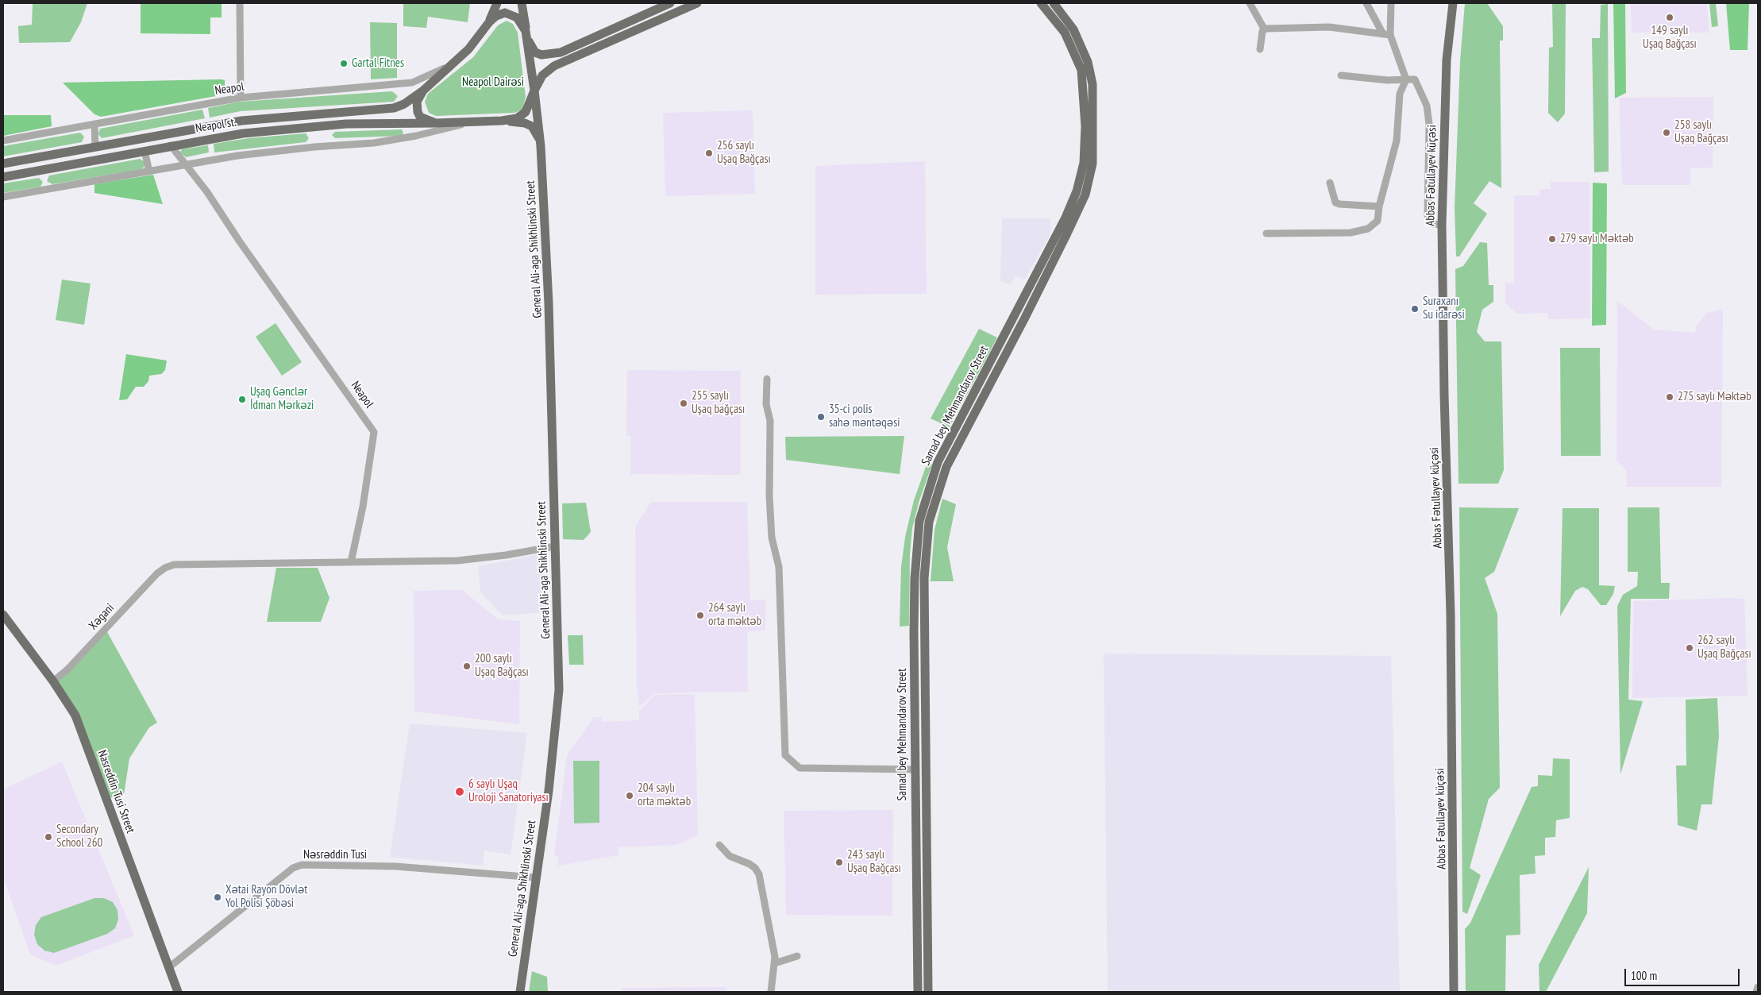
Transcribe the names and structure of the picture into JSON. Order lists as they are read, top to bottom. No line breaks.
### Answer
{"streets":{"main road":["Neapol st.","Abbas Fətullayev küçəsi","General Ali-aga Shikhlinski Street","Samad bey Mehmandarov Street","Nasreddin Tusi Street"],"street":["Neapol","Xəgani","Nəsrəddin Tusi"]},"crossings":[["Neapol","Neapol st."],["Neapol","Xəgani"],["General Ali-aga Shikhlinski Street","Nəsrəddin Tusi"],["Xəgani","Nasreddin Tusi Street"],["Nasreddin Tusi Street","Nəsrəddin Tusi"]],"parks":["Neapol Dairəsi"],"places":["149 saylı Uşaq Bağçası","Gartal Fitnes","258 saylı Uşaq Bağçası","256 saylı Uşaq Bağçası","279 saylı Məktəb","Suraxanı Su idarəsi","275 saylı Məktəb","Uşaq Gənclər İdman Mərkəzi","255 saylı Uşaq bağçası","35-ci polis sahə məntəqəsi","264 saylı orta məktəb","262 saylı Uşaq Bağçası","200 saylı Uşaq Bağçası","6 saylı Uşaq Uroloji Sanatoriyası","204 saylı orta məktəb","Secondary School 260","243 saylı Uşaq Bağçası","Xətai Rayon Dövlət Yol Polisi Şöbəsi"],"scale_bar":"100 m"}
